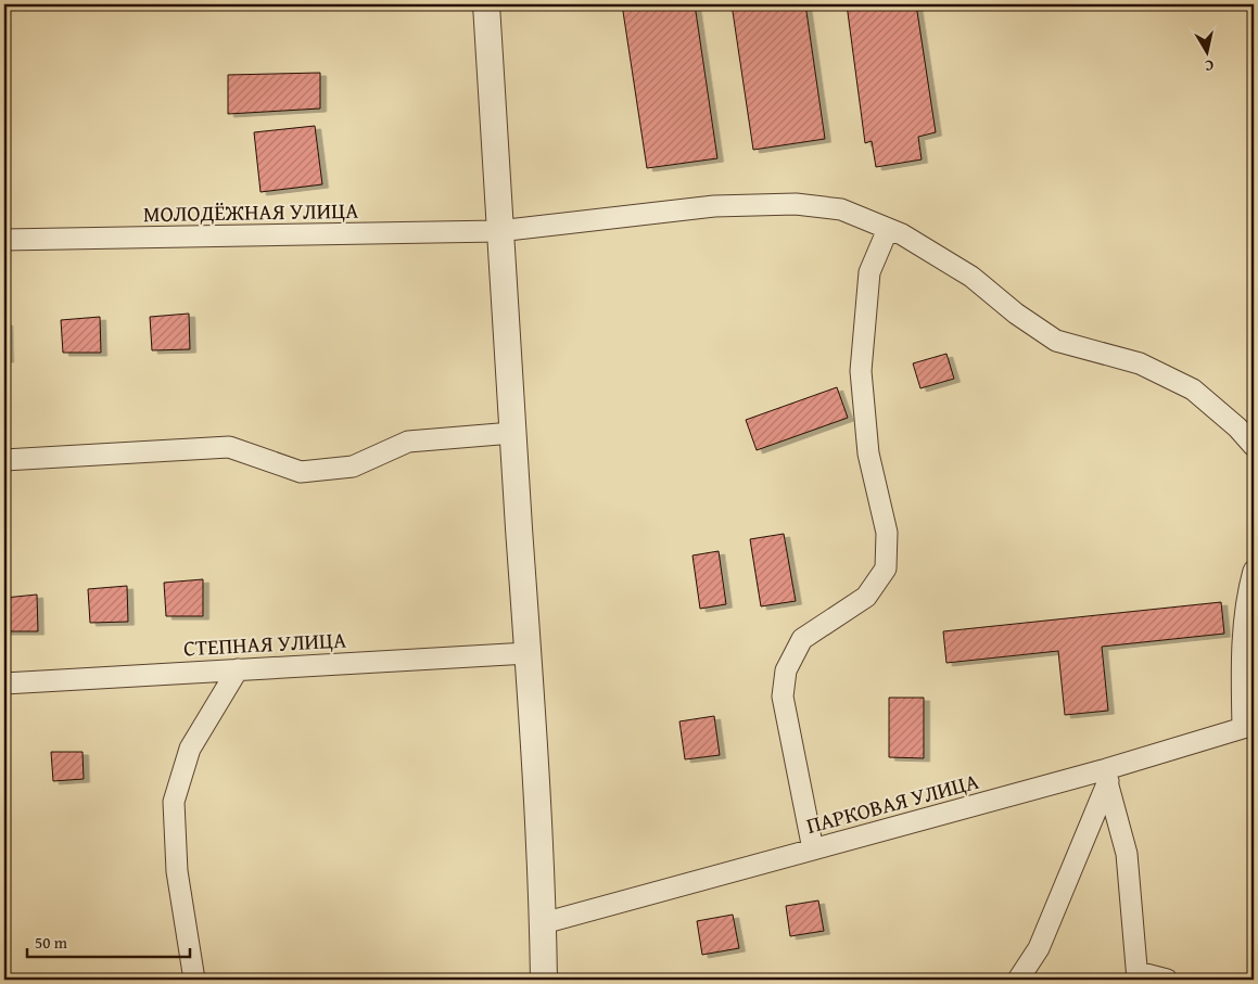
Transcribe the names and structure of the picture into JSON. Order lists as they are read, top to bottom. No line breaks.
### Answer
{"streets":{"street":["МОЛОДЁЖНАЯ УЛИЦА","СТЕПНАЯ УЛИЦА","ПАРКОВАЯ УЛИЦА"]},"scale_bar":"50 m","north":"bottom"}
